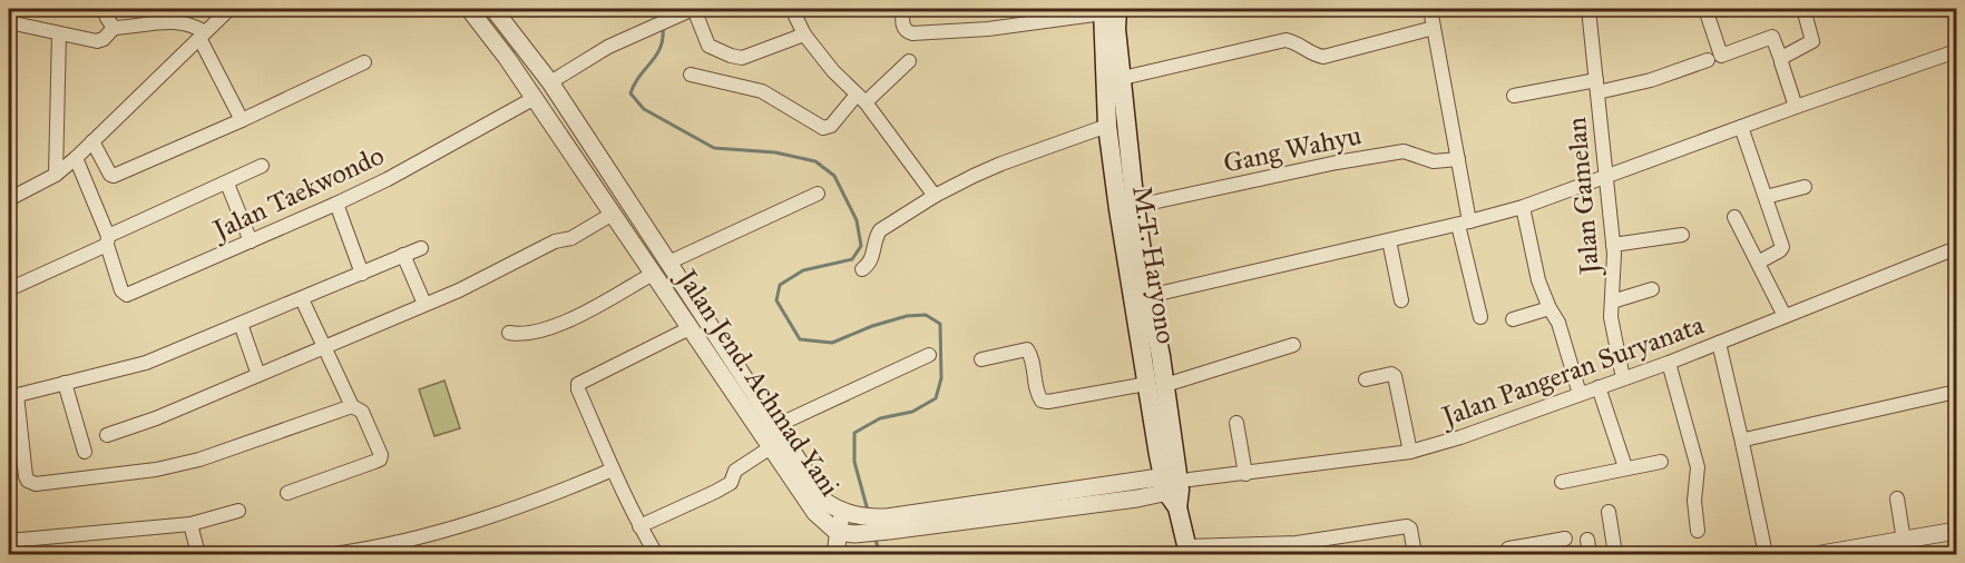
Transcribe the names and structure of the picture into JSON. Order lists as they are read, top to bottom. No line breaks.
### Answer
{"streets":{"main road":["M.T. Haryono"],"street":["Gang Wahyu","Jalan Taekwondo","Jalan Gamelan","Jalan Pangeran Suryanata","Jalan Jend. Achmad Yani"]},"crossings":[["Gang Wahyu","M.T. Haryono"],["Jalan Taekwondo","Jalan Jend. Achmad Yani"],["Jalan Gamelan","Jalan Pangeran Suryanata"],["M.T. Haryono","Jalan Pangeran Suryanata"],["M.T. Haryono","Jalan Jend. Achmad Yani"],["Jalan Pangeran Suryanata","Jalan Jend. Achmad Yani"]]}
